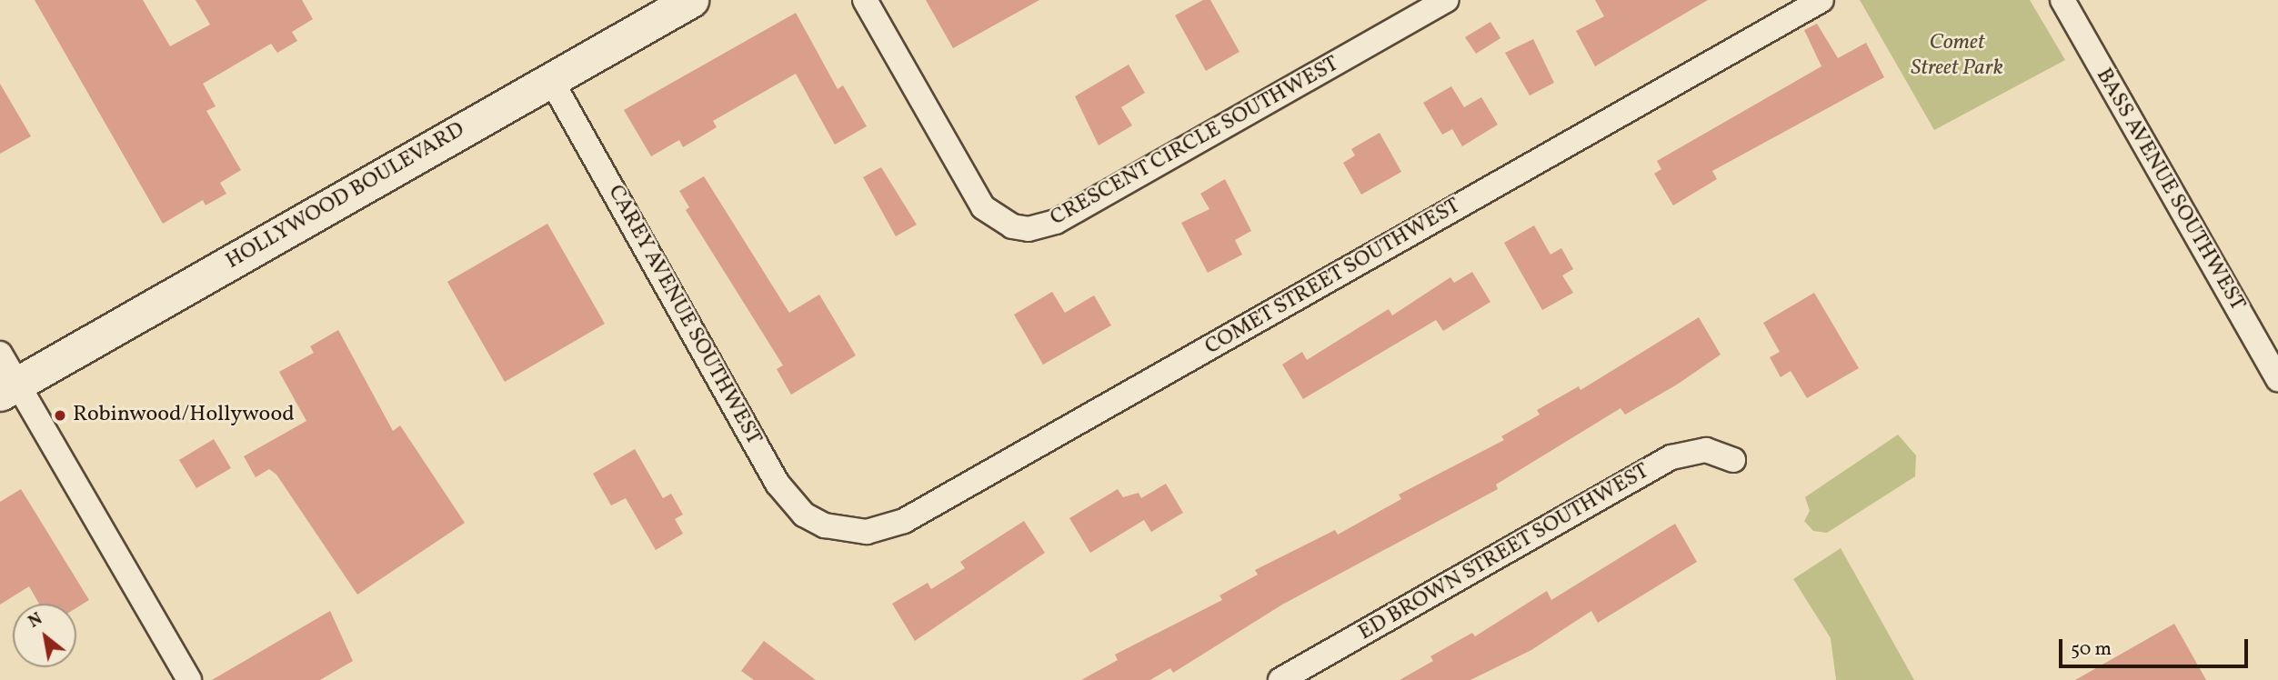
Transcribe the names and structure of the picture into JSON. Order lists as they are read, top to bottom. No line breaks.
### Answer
{"streets":{"street":["CRESCENT CIRCLE SOUTHWEST","BASS AVENUE SOUTHWEST","HOLLYWOOD BOULEVARD","COMET STREET SOUTHWEST","CAREY AVENUE SOUTHWEST","ED BROWN STREET SOUTHWEST"]},"crossings":[["HOLLYWOOD BOULEVARD","CAREY AVENUE SOUTHWEST"],["COMET STREET SOUTHWEST","CAREY AVENUE SOUTHWEST"]],"parks":["Comet Street Park"],"places":["Robinwood/Hollywood"],"scale_bar":"50 m","north":"top left"}
